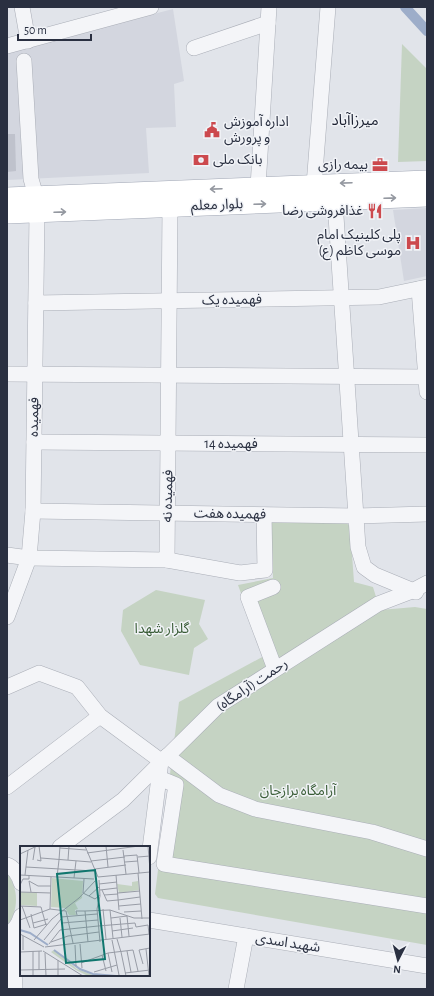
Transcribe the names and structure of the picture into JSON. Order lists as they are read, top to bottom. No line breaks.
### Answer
{"streets":{"main road":["بلوار معلم"],"street":["فهمیده یک","فهمیده","فهمیده 14","فهمیده نه","فهمیده هفت","رحمت (آرامگاه)","شهید اسدی"]},"crossings":[["بلوار معلم","فهمیده"],["بلوار معلم","فهمیده نه"],["فهمیده یک","فهمیده"],["فهمیده یک","فهمیده نه"],["فهمیده","فهمیده 14"],["فهمیده","فهمیده هفت"],["فهمیده 14","فهمیده نه"],["فهمیده نه","فهمیده هفت"]],"districts":["میرزاآباد"],"parks":["گلزار شهدا","آرامگاه برازجان"],"places":{"public building":["اداره آموزش و پرورش"],"bank":["بانک ملی"],"office":["بیمه رازی"],"restaurant":["غذافروشی رضا"],"hospital":["پلی کلینیک امام موسی کاظم (ع)"]},"scale_bar":"50 m","north":"bottom"}
